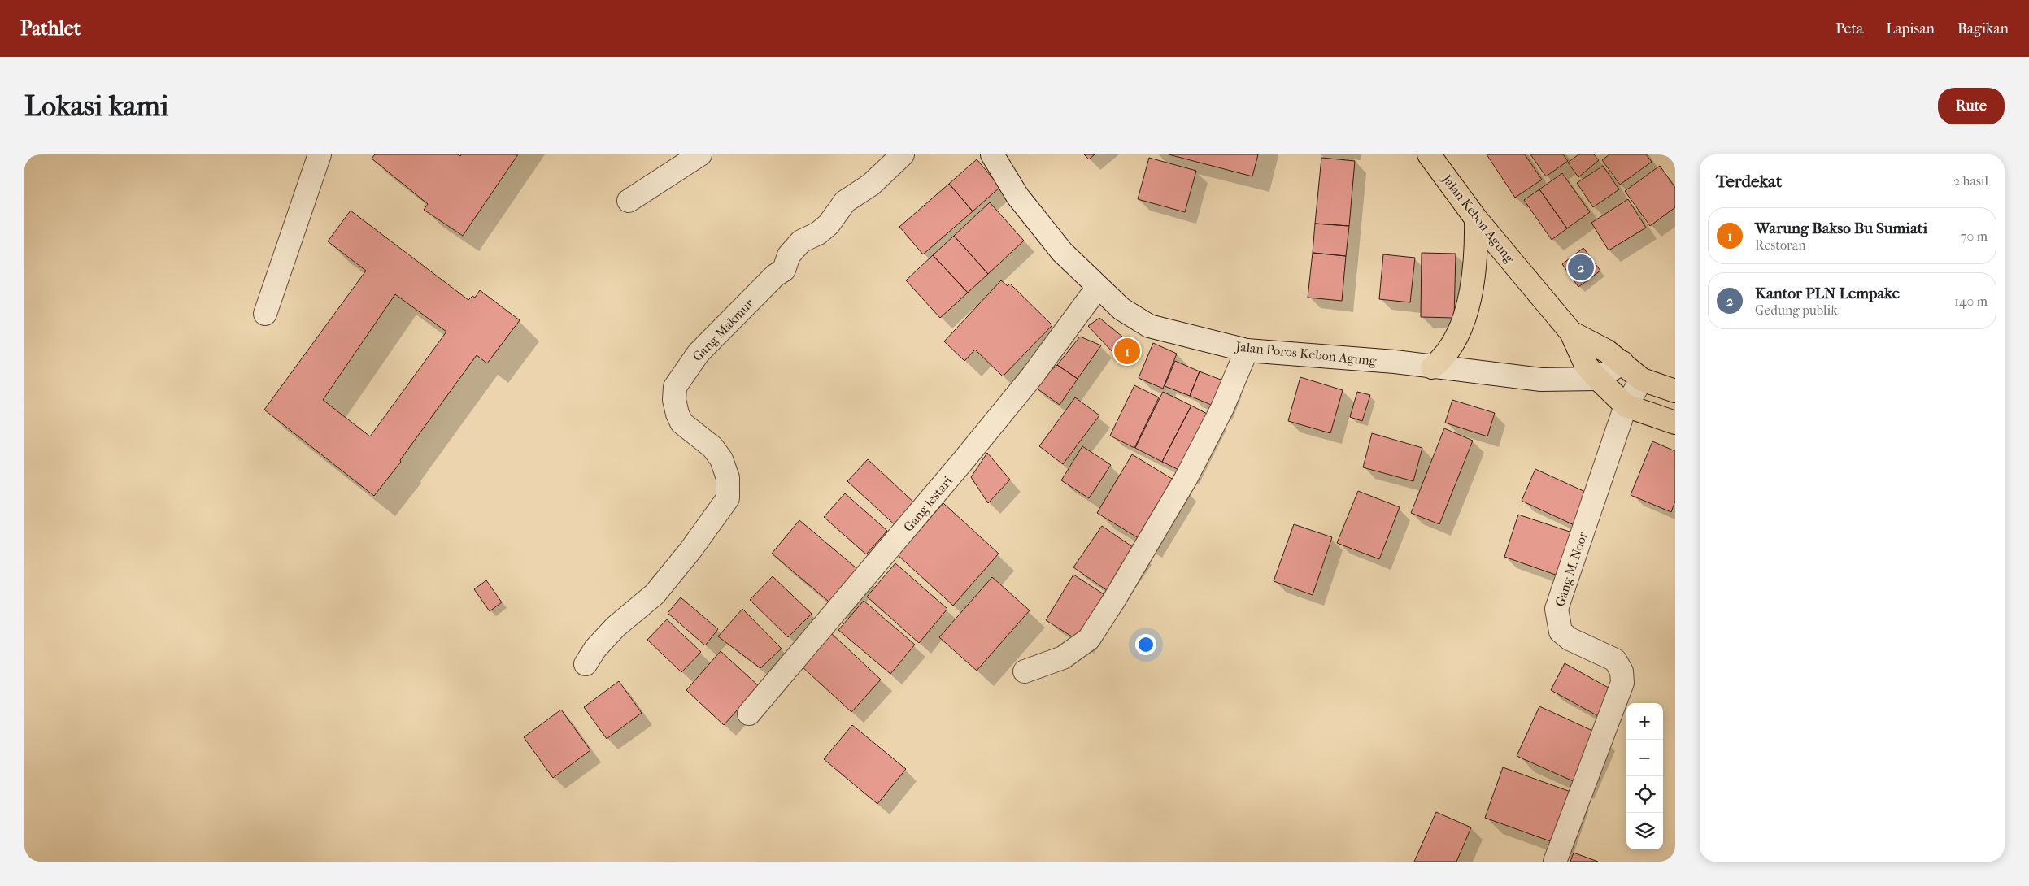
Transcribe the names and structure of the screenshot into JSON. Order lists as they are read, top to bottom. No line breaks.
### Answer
{"streets":{"highway":["Jalan Kebon Agung"],"street":["Gang Makmur","Jalan Poros Kebon Agung","Gang lestari","Gang M. Noor"]},"crossings":[["Jalan Poros Kebon Agung","Gang lestari"]],"page":{"header":"Pathlet","nav":["Peta","Lapisan","Bagikan"],"buttons":"Rute","title":"Lokasi kami","heading":["Terdekat","2 hasil"],"list":[{"mark":"1","name":"Warung Bakso Bu Sumiati","note":"Restoran","value":"70 m"},{"mark":"2","name":"Kantor PLN Lempake","note":"Gedung publik","value":"140 m"}],"pins":["2","1"],"map_buttons":["+","−"]}}
